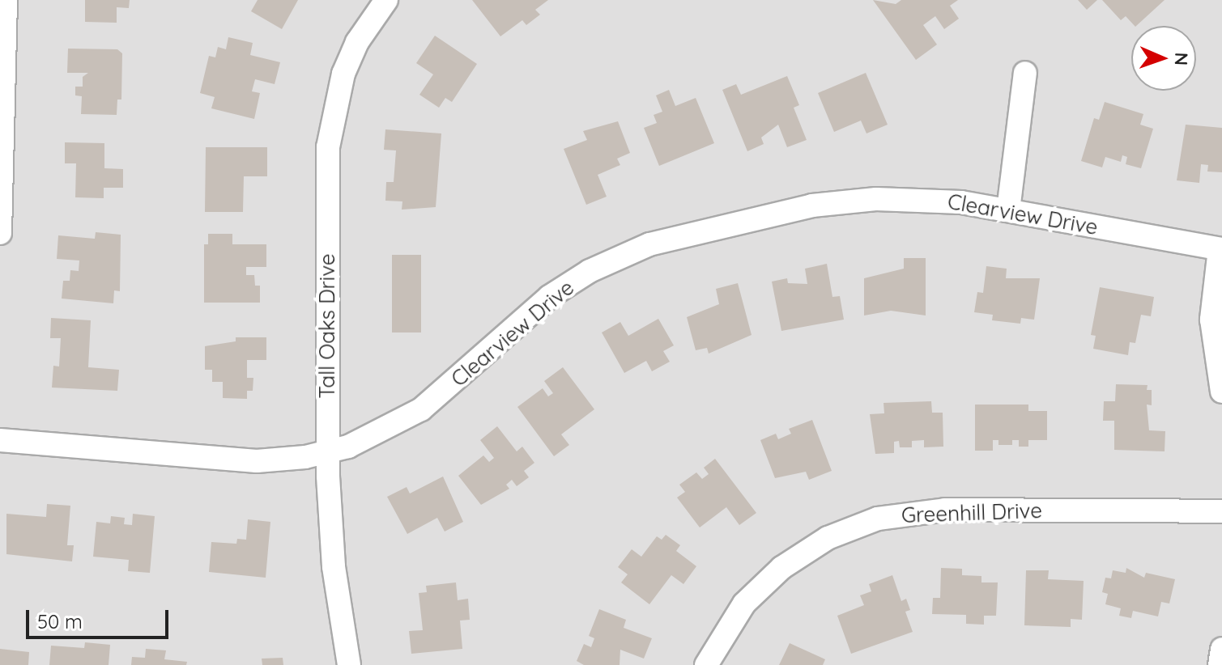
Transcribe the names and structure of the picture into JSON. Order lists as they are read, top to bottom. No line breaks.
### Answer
{"streets":{"street":["Clearview Drive","Tall Oaks Drive","Greenhill Drive"]},"crossings":[["Clearview Drive","Tall Oaks Drive"]],"scale_bar":"50 m","north":"right"}
